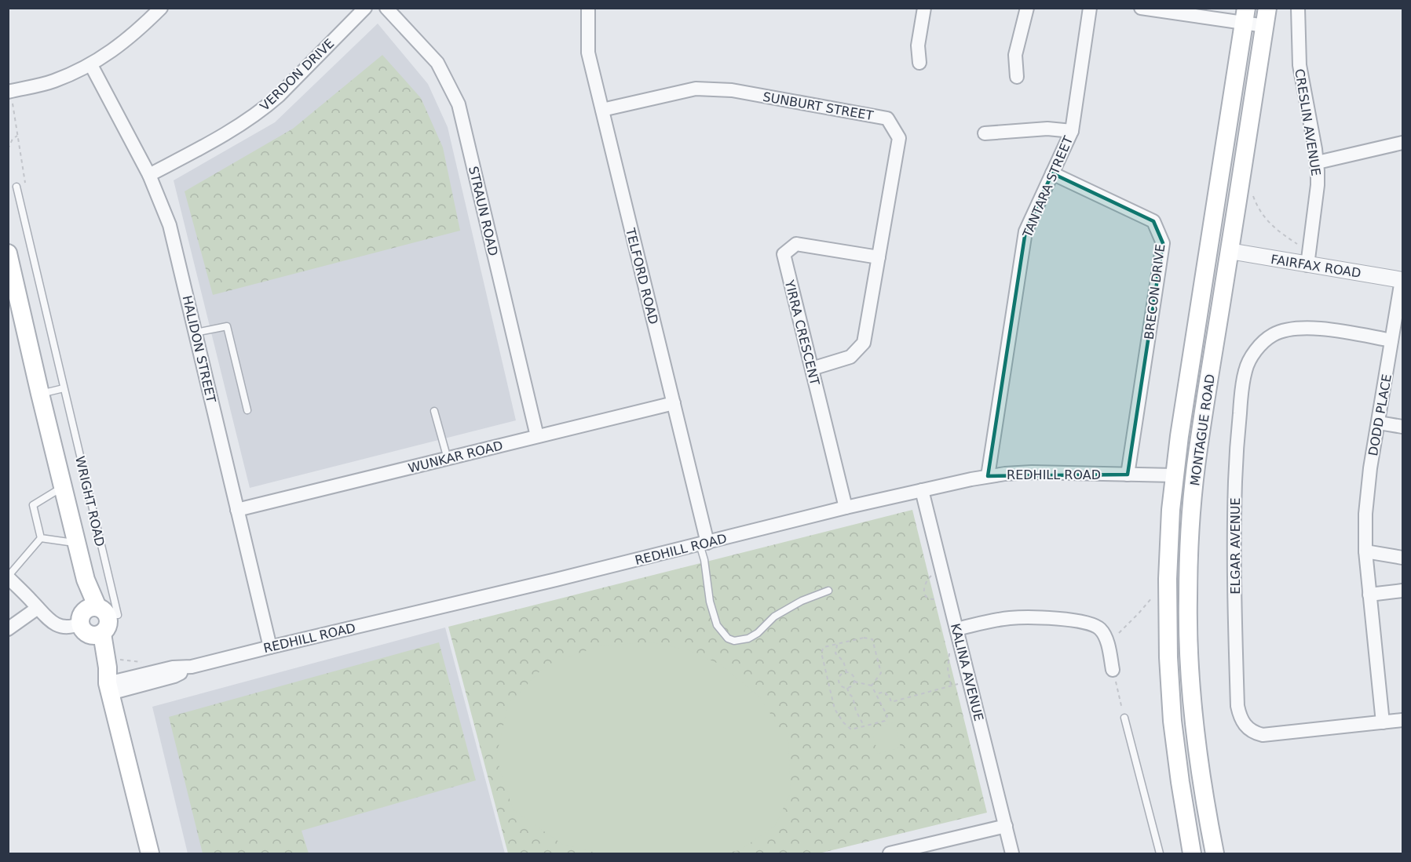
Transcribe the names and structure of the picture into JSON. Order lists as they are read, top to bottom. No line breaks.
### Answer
{"streets":{"main road":["MONTAGUE ROAD","WRIGHT ROAD"],"street":["VERDON DRIVE","SUNBURT STREET","CRESLIN AVENUE","TANTARA STREET","STRAUN ROAD","FAIRFAX ROAD","TELFORD ROAD","BRECON DRIVE","YIRRA CRESCENT","HALIDON STREET","DODD PLACE","WUNKAR ROAD","REDHILL ROAD","ELGAR AVENUE","KALINA AVENUE"]},"crossings":[["VERDON DRIVE","HALIDON STREET"],["SUNBURT STREET","TELFORD ROAD"],["SUNBURT STREET","YIRRA CRESCENT"],["CRESLIN AVENUE","FAIRFAX ROAD"],["TANTARA STREET","BRECON DRIVE"],["TANTARA STREET","REDHILL ROAD"],["STRAUN ROAD","WUNKAR ROAD"],["FAIRFAX ROAD","DODD PLACE"],["FAIRFAX ROAD","MONTAGUE ROAD"],["TELFORD ROAD","WUNKAR ROAD"],["TELFORD ROAD","REDHILL ROAD"],["BRECON DRIVE","REDHILL ROAD"],["YIRRA CRESCENT","REDHILL ROAD"],["HALIDON STREET","WUNKAR ROAD"],["HALIDON STREET","REDHILL ROAD"],["DODD PLACE","ELGAR AVENUE"],["MONTAGUE ROAD","REDHILL ROAD"],["REDHILL ROAD","WRIGHT ROAD"],["REDHILL ROAD","KALINA AVENUE"]]}
